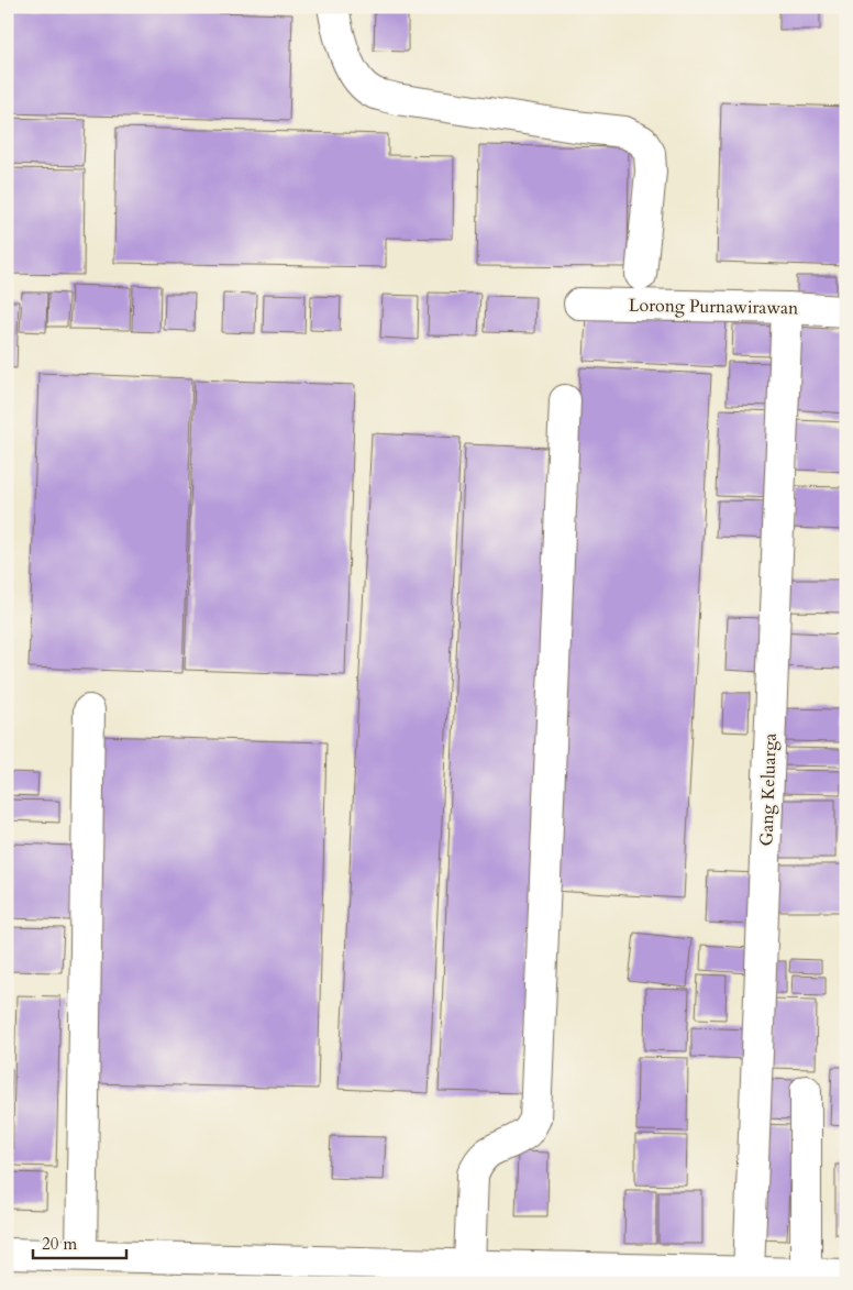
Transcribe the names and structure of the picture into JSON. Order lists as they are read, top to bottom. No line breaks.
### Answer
{"streets":{"street":["Lorong Purnawirawan","Gang Keluarga"]},"crossings":[["Lorong Purnawirawan","Gang Keluarga"]],"scale_bar":"20 m"}
